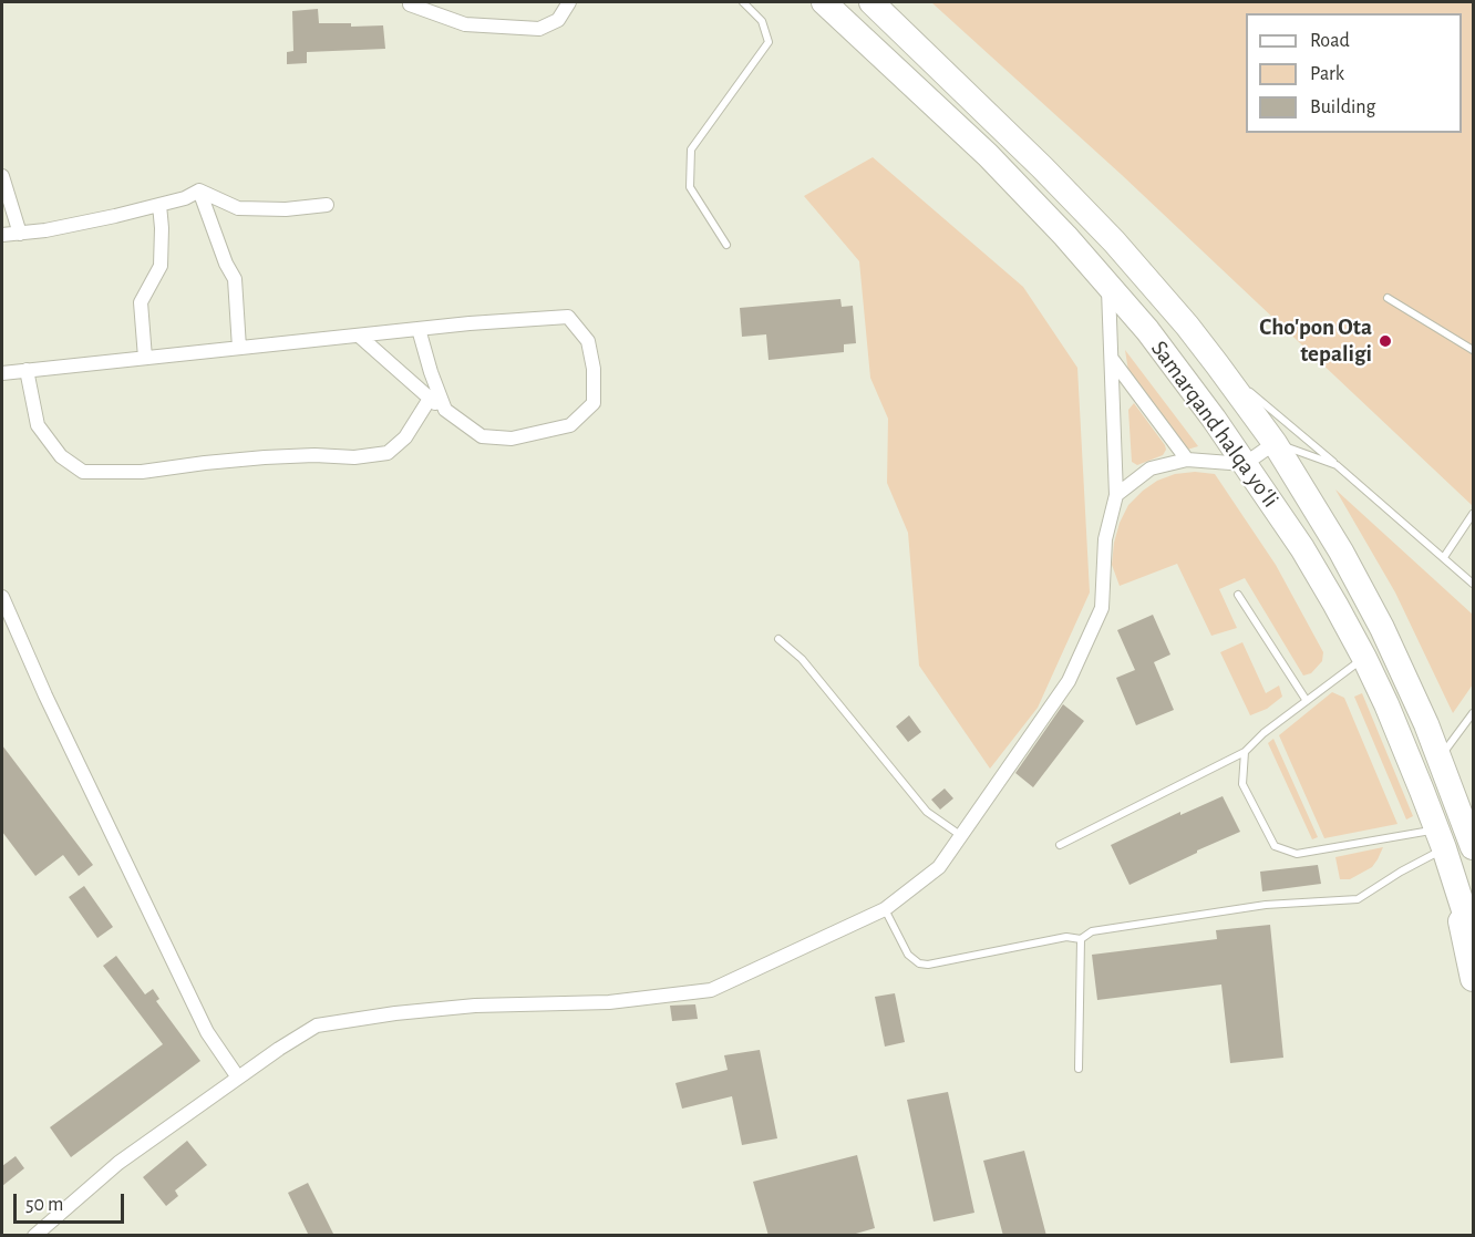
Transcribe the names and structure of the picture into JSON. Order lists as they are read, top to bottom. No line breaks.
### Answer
{"streets":{"highway":["Samarqand halqa yoʻli"]},"places":["Cho'pon Ota tepaligi"],"legend":["Road","Park","Building"],"scale_bar":"50 m"}
